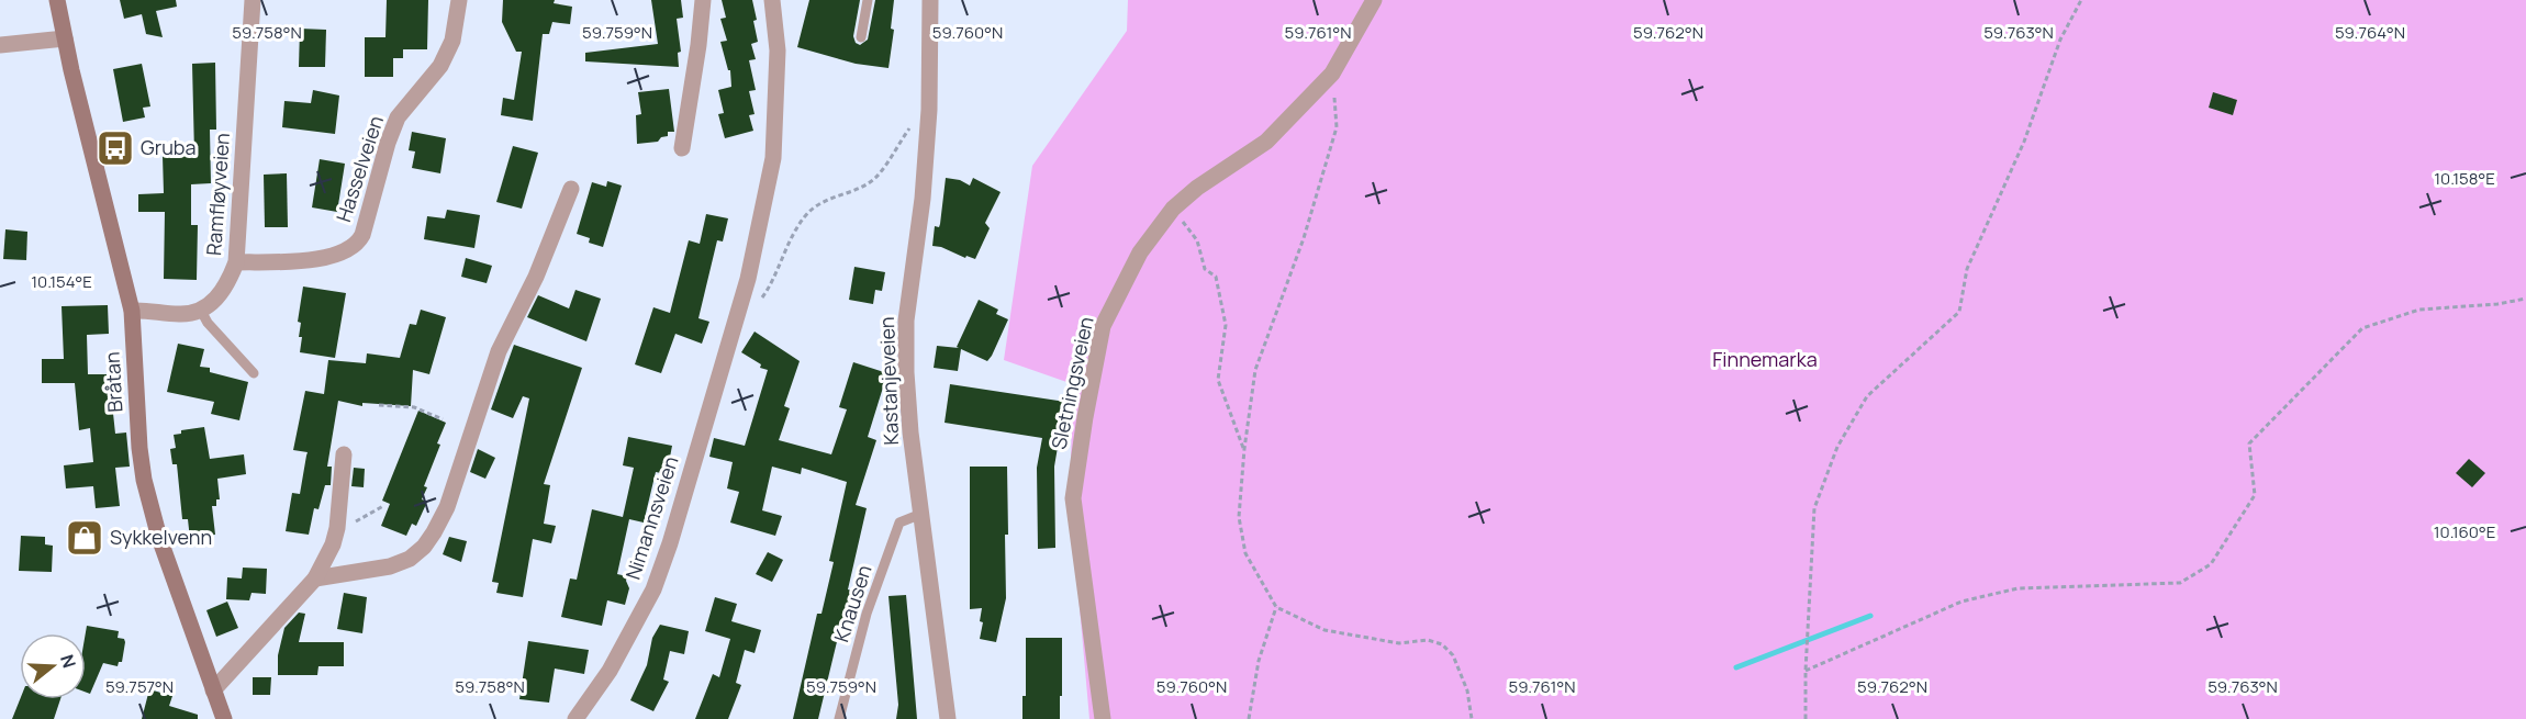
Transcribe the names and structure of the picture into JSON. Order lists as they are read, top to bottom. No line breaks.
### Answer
{"streets":{"main road":["Bråtan"],"street":["Hasselveien","Ramfløyveien","Kastanjeveien","Sletningsveien","Nimannsveien"],"lane":["Knausen"]},"crossings":[["Hasselveien","Ramfløyveien"],["Kastanjeveien","Knausen"]],"parks":["Finnemarka"],"places":{"bus stop":["Gruba"],"shop":["Sykkelvenn"]},"north":"right","coordinates":["59.758°N","59.759°N","59.760°N","59.761°N","59.762°N","59.763°N","59.764°N","10.158°E","10.154°E","10.160°E","59.757°N"]}
